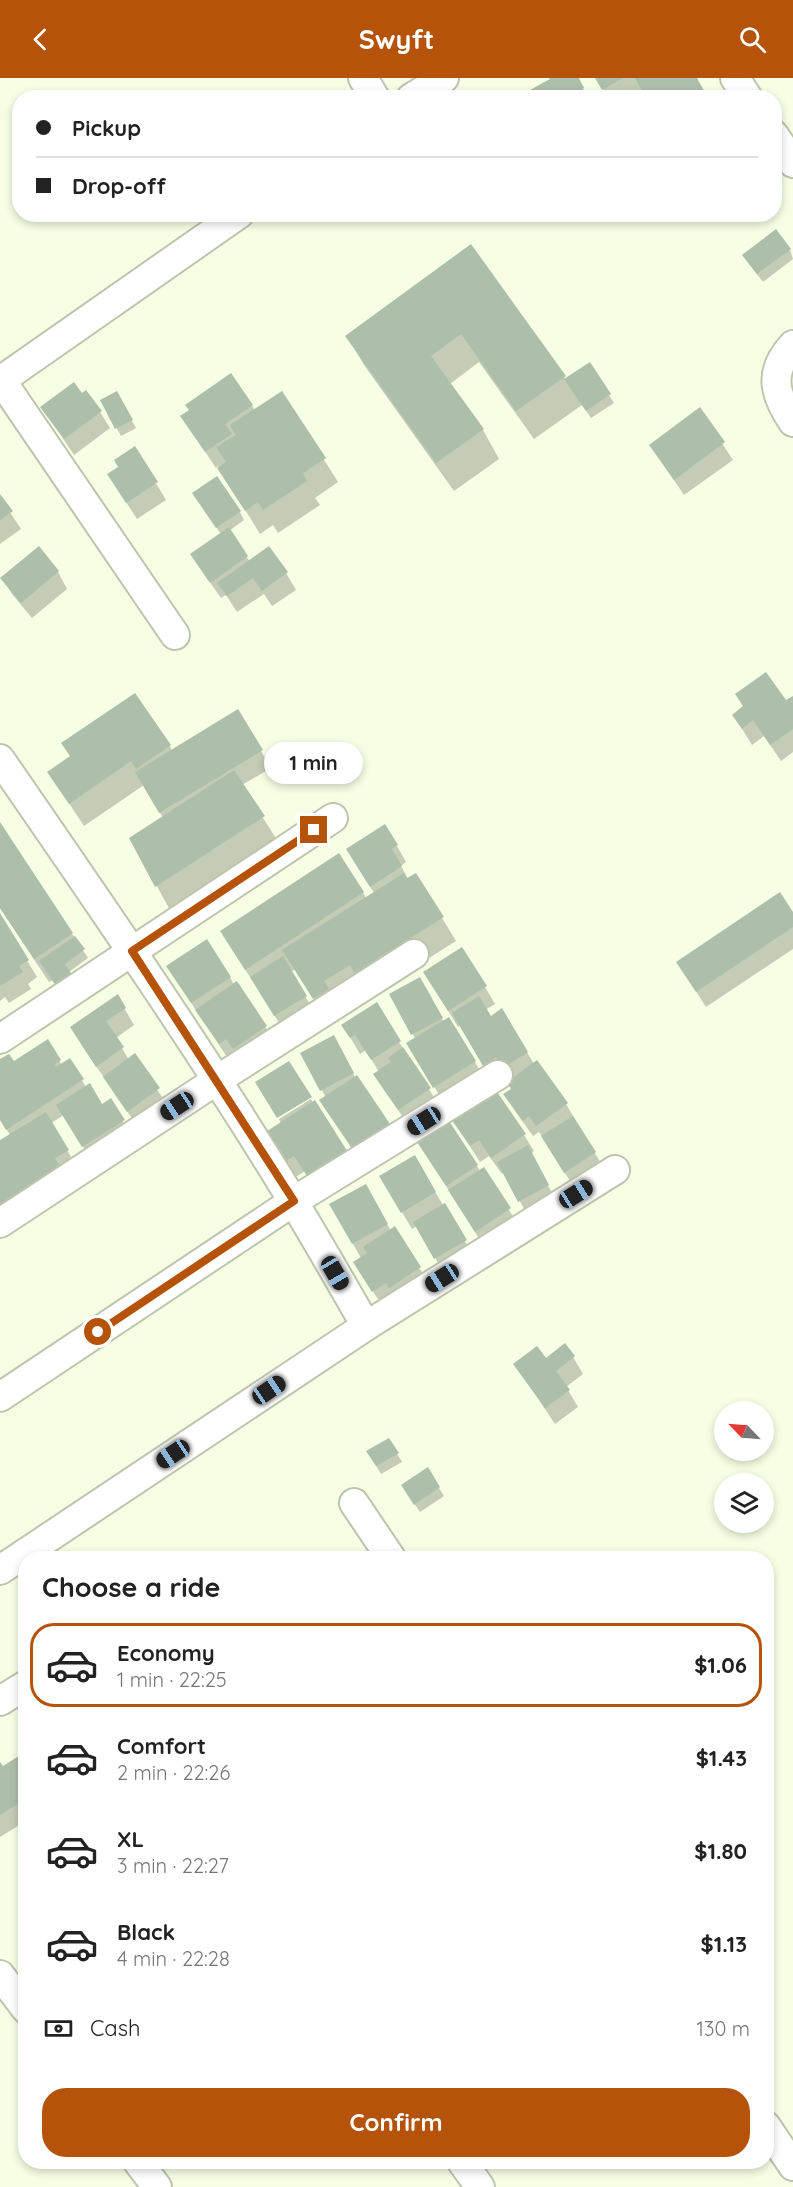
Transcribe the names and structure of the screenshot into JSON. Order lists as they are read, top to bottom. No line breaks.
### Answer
{"north":"top left","page":{"header":"Swyft","banner":["Pickup","Drop-off"],"bubble":"1 min","heading":"Choose a ride","list":[{"name":"Economy","note":"1 min · 22:25","value":"$1.06"},{"name":"Comfort","note":"2 min · 22:26","value":"$1.43"},{"name":"XL","note":"3 min · 22:27","value":"$1.80"},{"name":"Black","note":"4 min · 22:28","value":"$1.13"}],"pay":["Cash","130 m"],"buttons":"Confirm"}}
